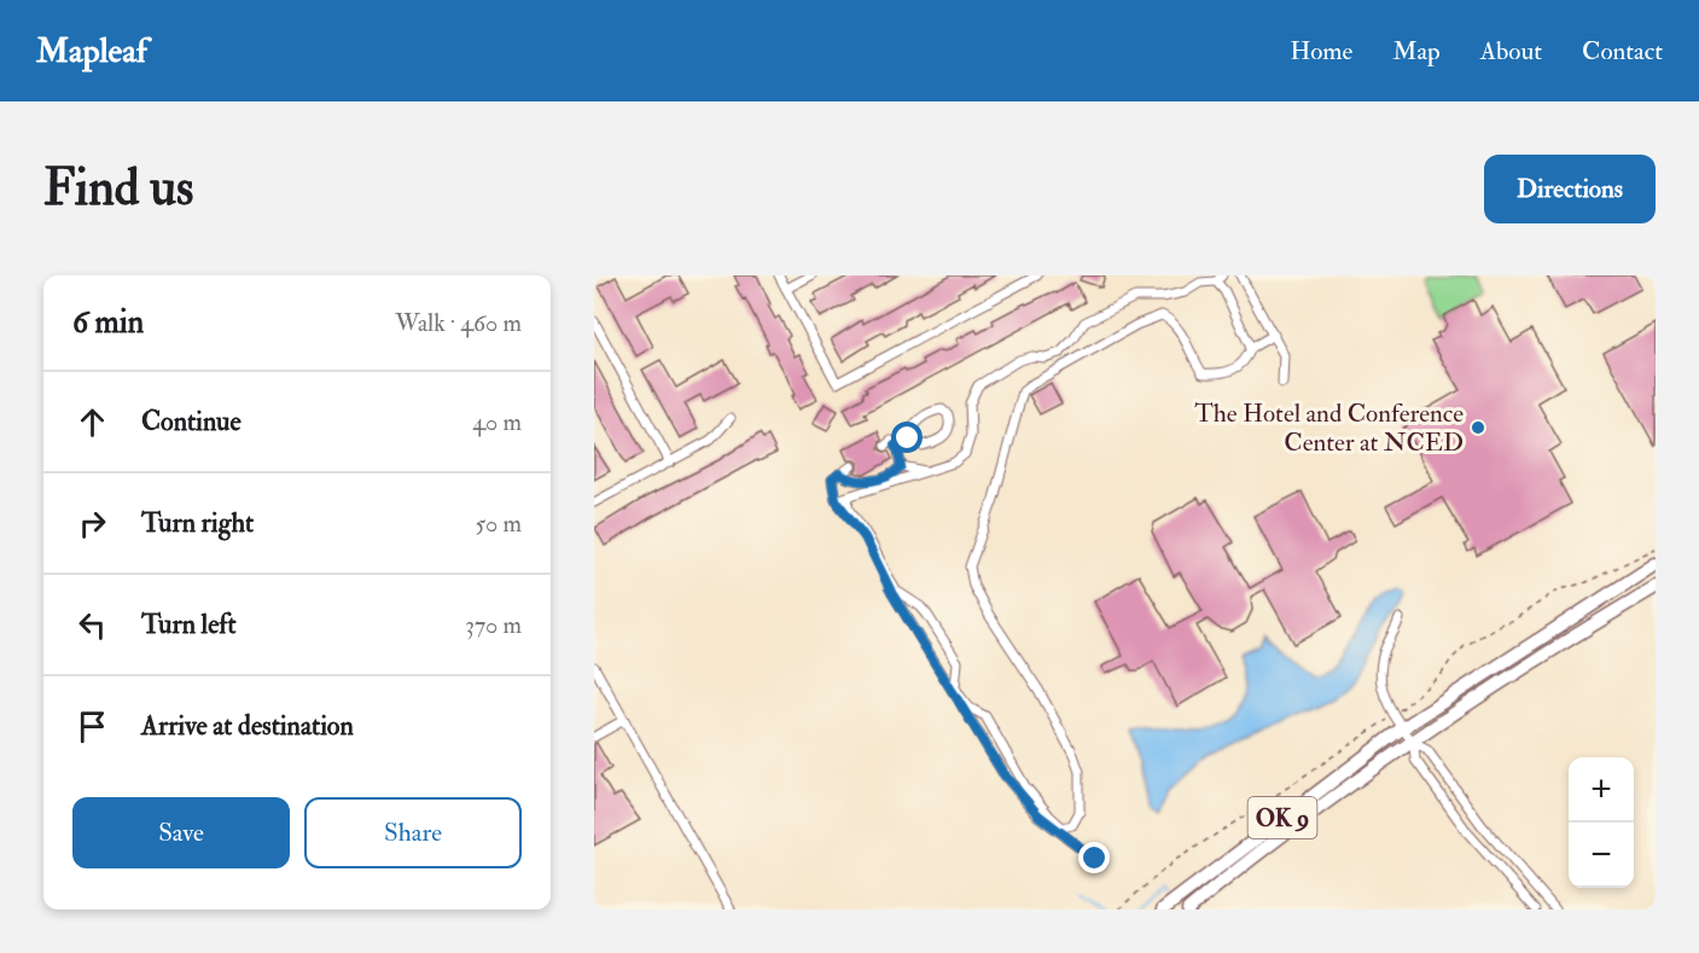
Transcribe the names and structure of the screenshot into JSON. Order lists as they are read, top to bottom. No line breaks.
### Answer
{"streets":{"highway":["OK 9"]},"places":["The Hotel and Conference Center at NCED"],"page":{"header":"Mapleaf","nav":["Home","Map","About","Contact"],"buttons":["Directions",["Save","Share"]],"title":"Find us","heading":["6 min","Walk · 460 m"],"list":[["Continue","40 m"],["Turn right","50 m"],["Turn left","370 m"],"Arrive at destination"],"map_buttons":["+","−"]}}
